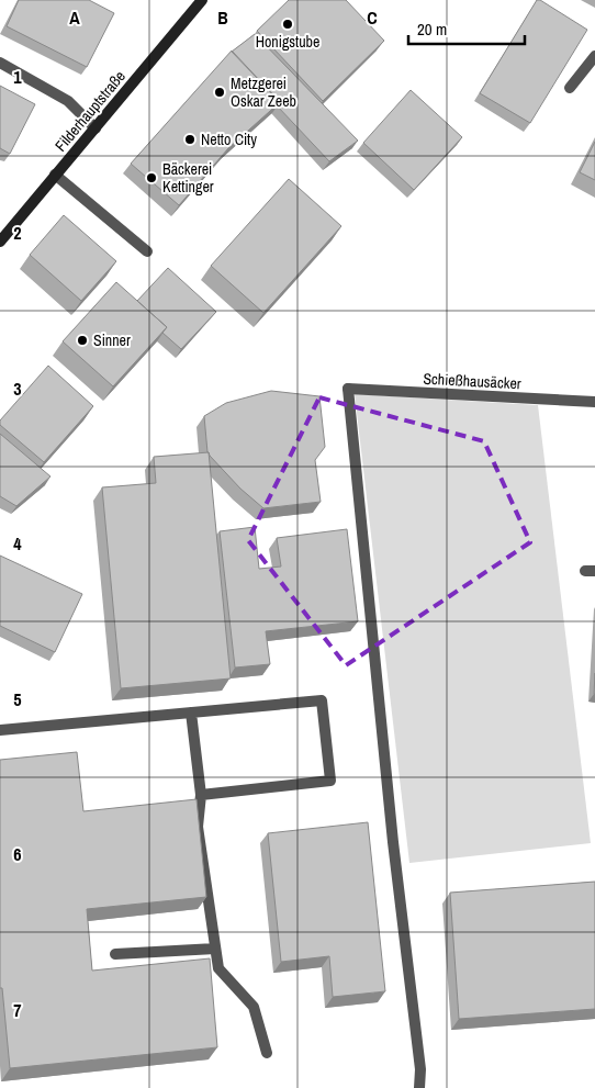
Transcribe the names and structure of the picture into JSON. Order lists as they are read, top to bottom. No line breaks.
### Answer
{"streets":{"main road":["Filderhauptstraße"],"street":["Schießhausäcker"]},"places":["Honigstube","Metzgerei Oskar Zeeb","Netto City","Bäckerei Kettinger","Sinner"],"scale_bar":"20 m","grid":{"columns":["A","B","C"],"rows":["1","2","3","4","5","6","7"]}}
